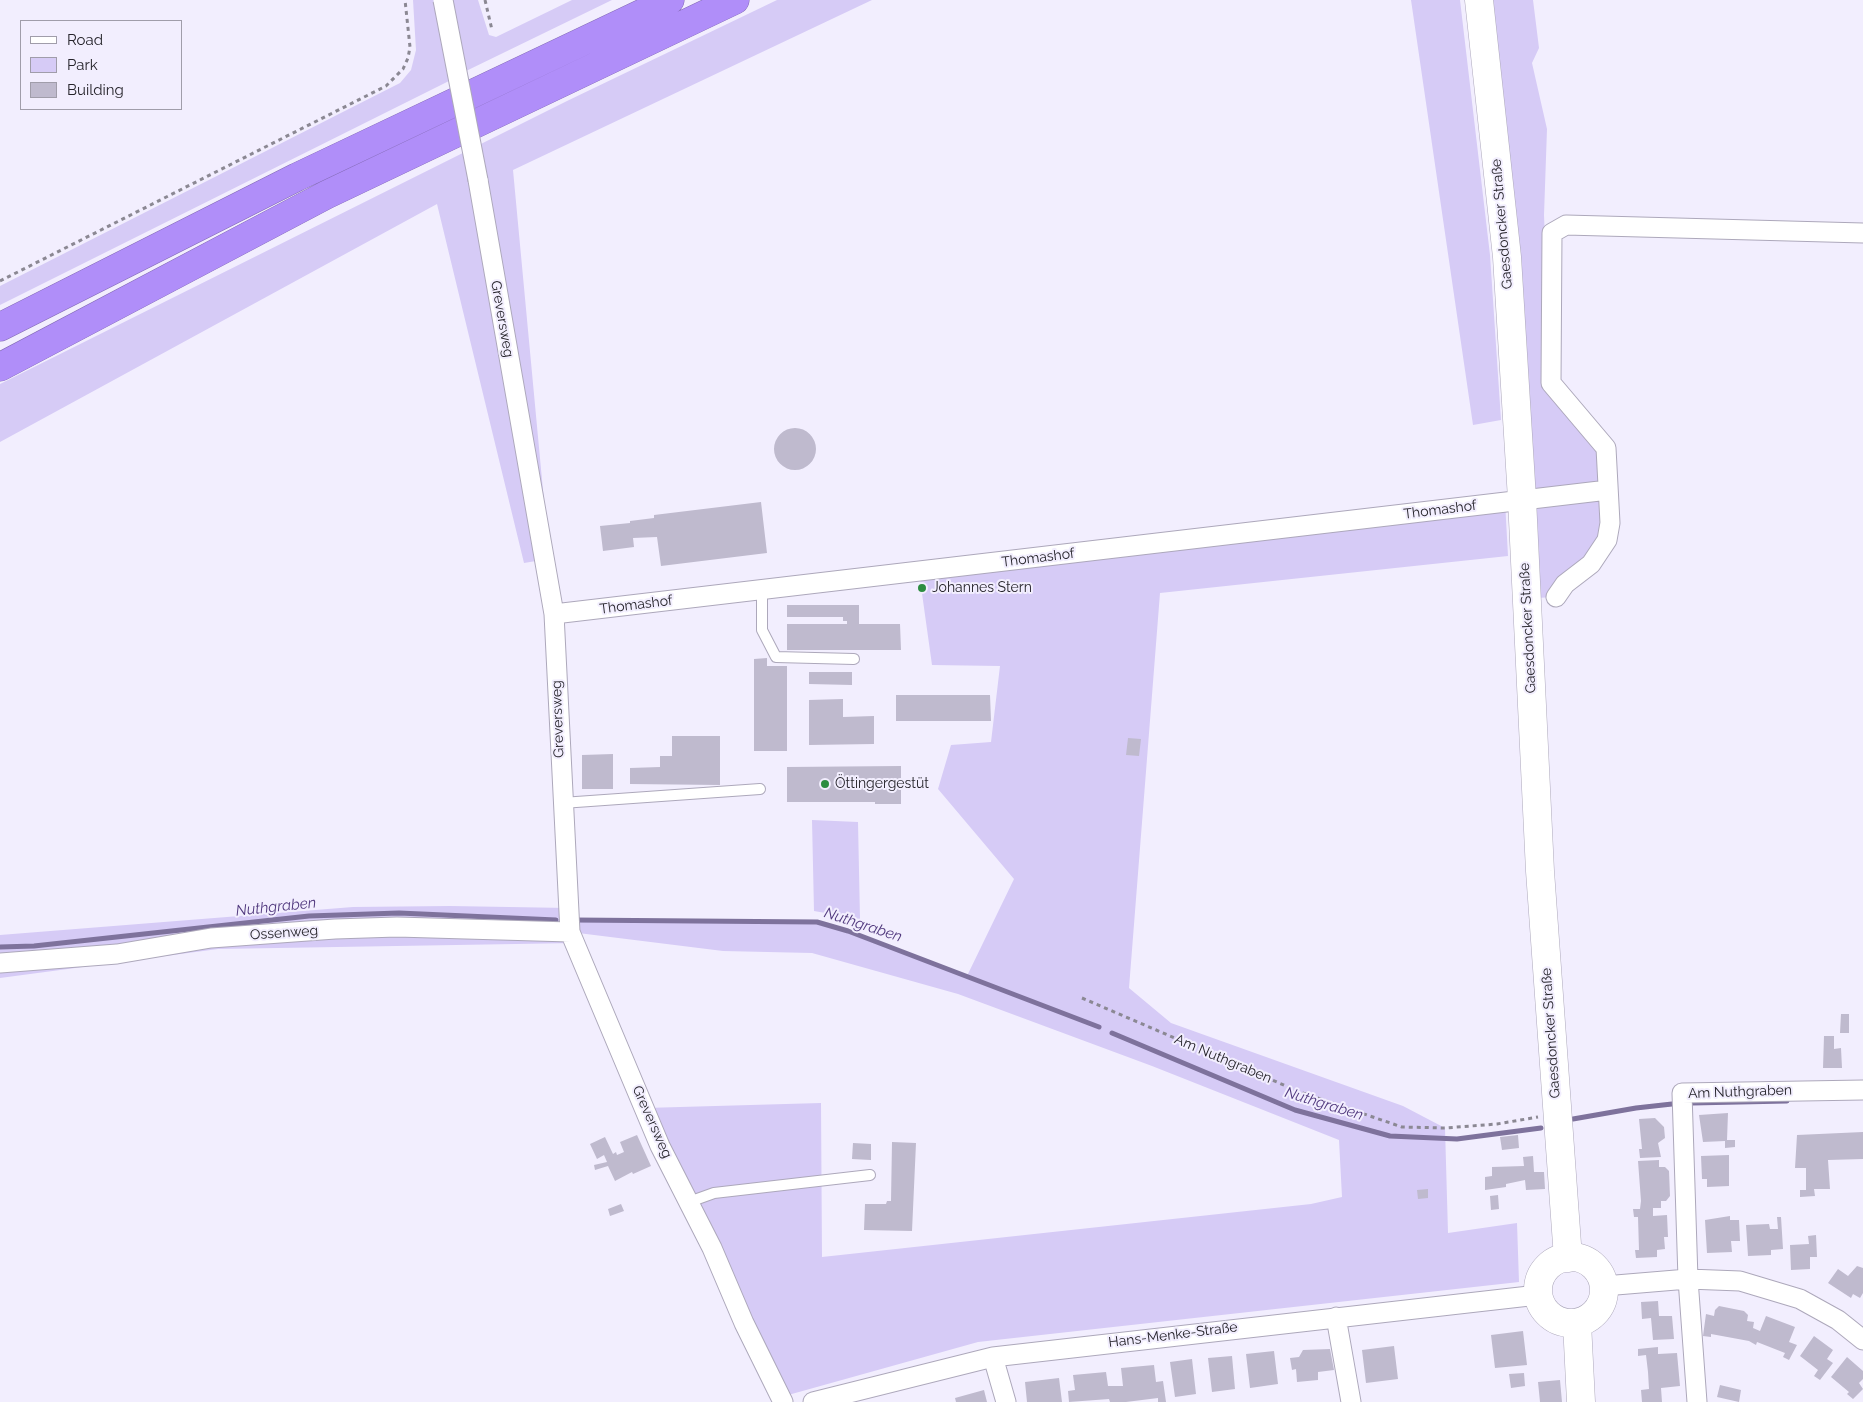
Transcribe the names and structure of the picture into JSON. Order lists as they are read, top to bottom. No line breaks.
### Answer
{"streets":{"main road":["Gaesdoncker Straße"],"street":["Greversweg","Thomashof","Ossenweg","Am Nuthgraben","Hans-Menke-Straße"]},"crossings":[["Gaesdoncker Straße","Thomashof"],["Gaesdoncker Straße","Hans-Menke-Straße"],["Greversweg","Thomashof"],["Greversweg","Ossenweg"]],"water":["Nuthgraben"],"places":["Johannes Stern","Öttingergestüt"],"legend":["Road","Park","Building"]}
